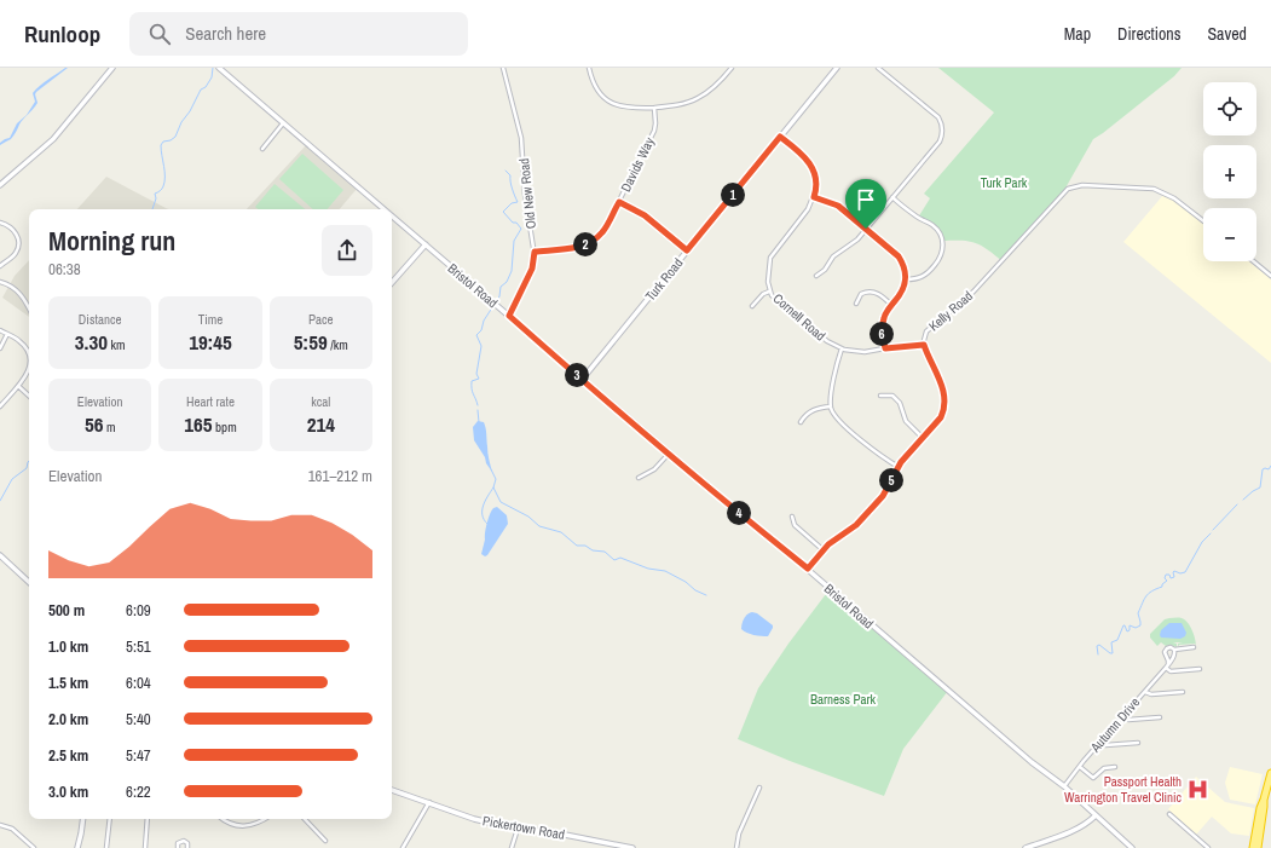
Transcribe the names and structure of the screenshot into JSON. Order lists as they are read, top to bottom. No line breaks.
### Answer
{"streets":{"main road":["Turk Road","Bristol Road","Pickertown Road"],"street":["Davids Way","Old New Road","Kelly Road","Cornell Road","Autumn Drive"]},"crossings":[["Davids Way","Old New Road"],["Old New Road","Bristol Road"],["Turk Road","Bristol Road"],["Turk Road","Cornell Road"],["Bristol Road","Kelly Road"],["Bristol Road","Autumn Drive"],["Kelly Road","Cornell Road"]],"parks":["Turk Park","Barness Park"],"places":{"hospital":["Passport Health Warrington Travel Clinic"]},"page":{"header":"Runloop","search":"Search here","nav":["Map","Directions","Saved"],"map_buttons":["+","−"],"pins":["1","2","6","3","5","4"],"heading":["Morning run","06:38"],"stats":[["Distance","3.30 km"],["Time","19:45"],["Pace","5:59 /km"],["Elevation","56 m"],["Heart rate","165 bpm"],["kcal","214"]],"chart":["Elevation","161–212 m"],"list":[{"name":"500 m","note":"6:09"},{"name":"1.0 km","note":"5:51"},{"name":"1.5 km","note":"6:04"},{"name":"2.0 km","note":"5:40"},{"name":"2.5 km","note":"5:47"},{"name":"3.0 km","note":"6:22"}]}}
